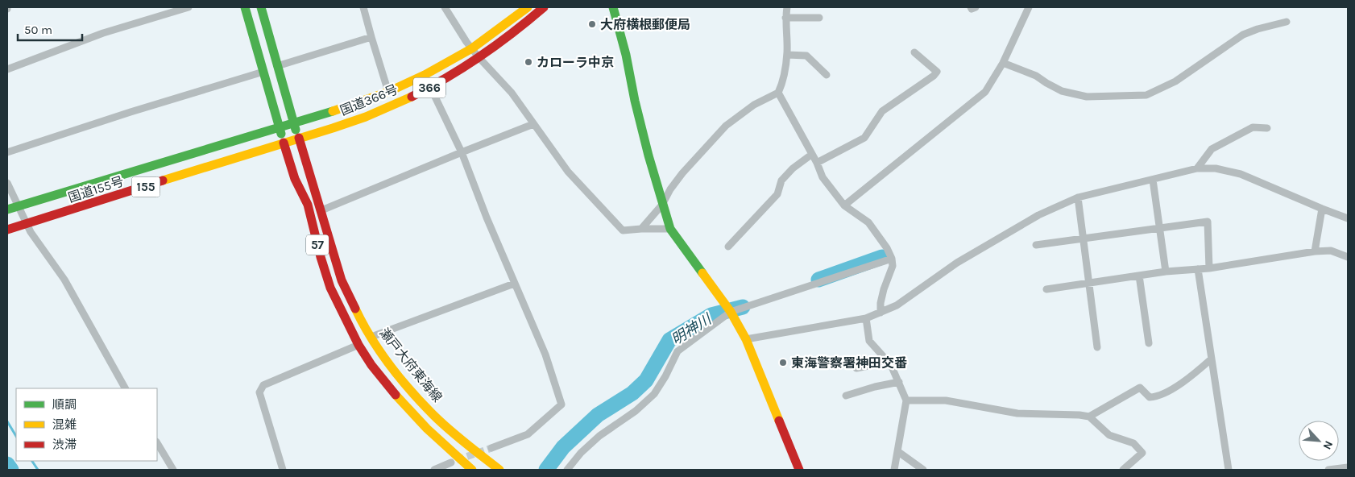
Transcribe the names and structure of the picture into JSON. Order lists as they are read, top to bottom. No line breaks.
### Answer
{"streets":{"main road":["366","国道366号","155","国道155号","57","瀬戸大府東海線"]},"crossings":[["国道366号","国道155号"],["国道366号","瀬戸大府東海線"],["国道155号","57"],["国道155号","瀬戸大府東海線"]],"water":["明神川"],"places":["大府横根郵便局","カローラ中京","東海警察署神田交番"],"legend":["順調","混雑","渋滞"],"scale_bar":"50 m","north":"bottom right"}
